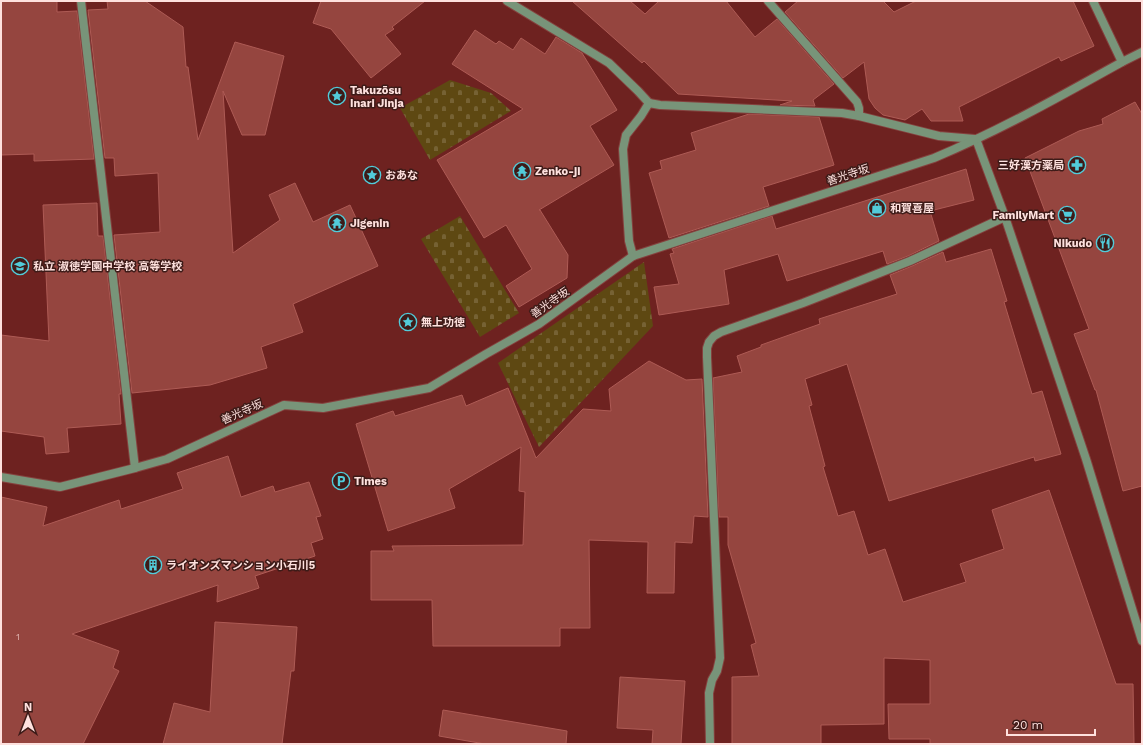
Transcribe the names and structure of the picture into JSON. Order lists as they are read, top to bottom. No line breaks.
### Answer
{"streets":{"street":["善光寺坂"]},"places":{"place":["Takuzōsu Inari Jinja","おあな","無上功徳"],"pharmacy":["三好漢方薬局"],"temple":["Zenko-ji","Jigenin"],"shop":["和賀喜屋"],"supermarket":["FamilyMart"],"restaurant":["Nikudo"],"school or university":["私立 淑徳学園中学校 高等学校"],"parking":["Times"],"building":["ライオンズマンション小石川5"]},"house_numbers":["1"],"scale_bar":"20 m","north":"top"}
